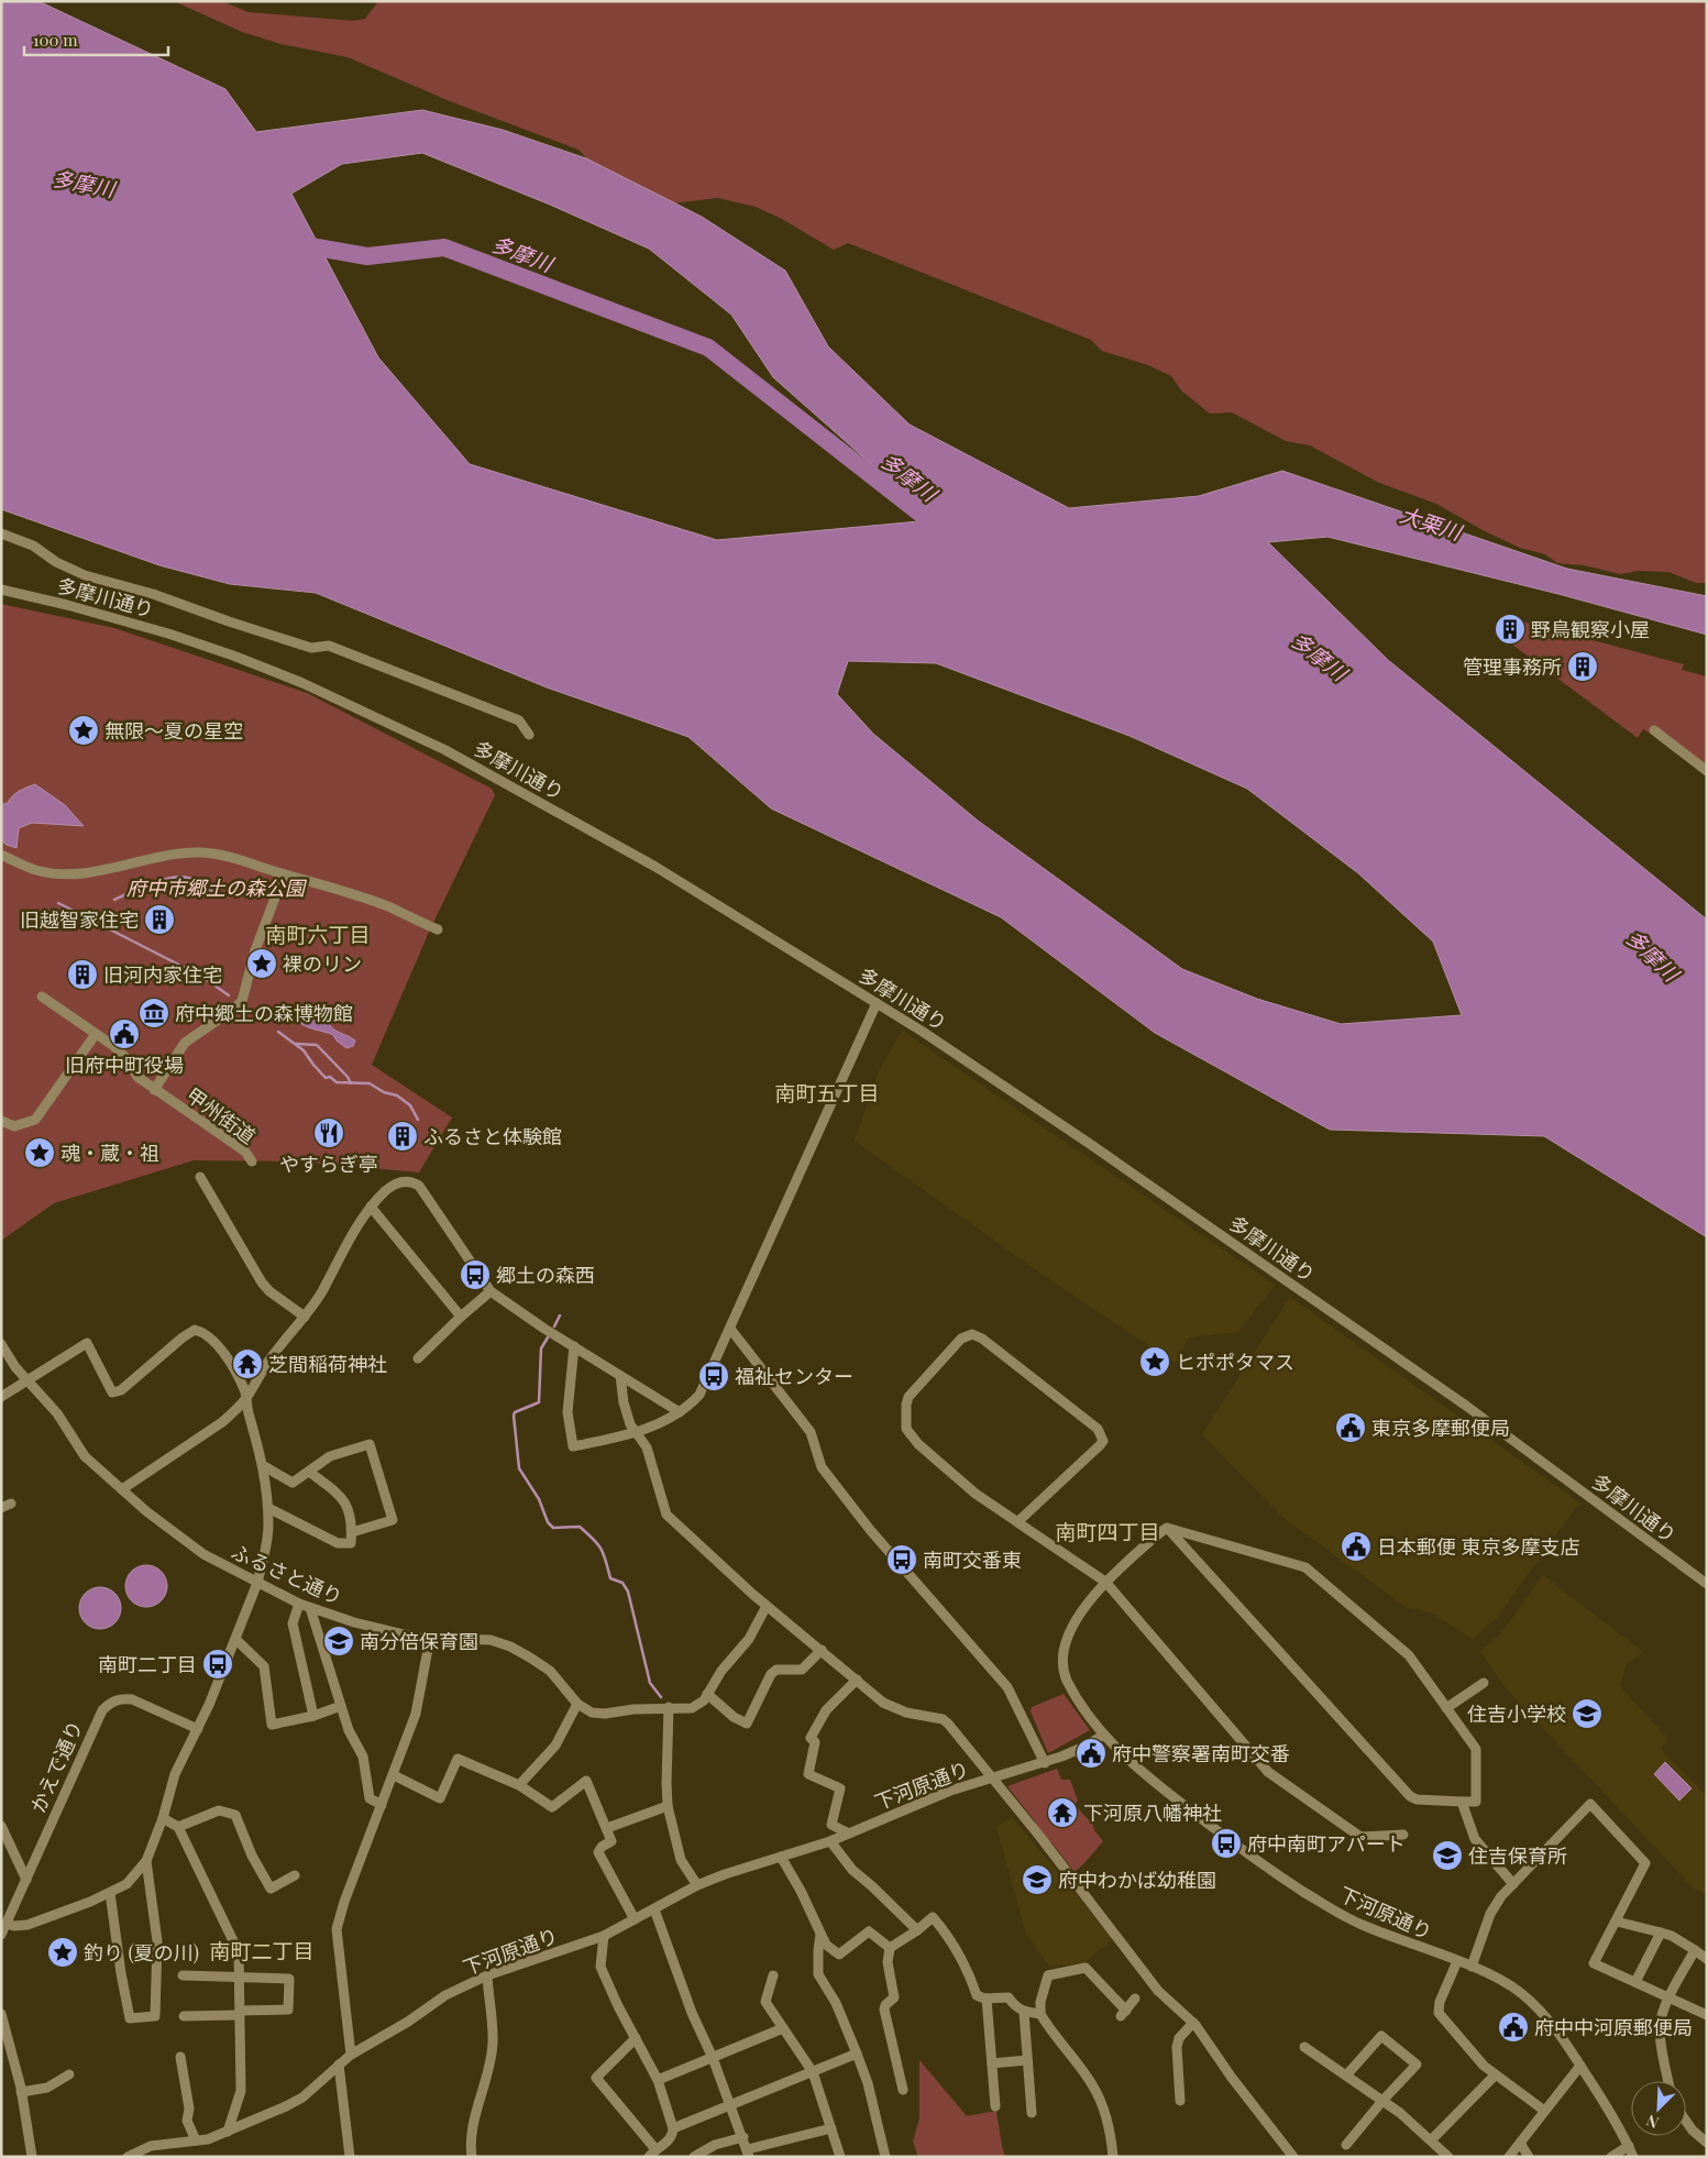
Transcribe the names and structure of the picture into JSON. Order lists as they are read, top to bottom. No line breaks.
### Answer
{"streets":{"street":["多摩川通り","甲州街道","ふるさと通り","かえで通り","下河原通り"]},"districts":["南町六丁目","南町五丁目","南町四丁目","南町二丁目"],"water":["多摩川","大栗川"],"parks":["府中市郷土の森公園"],"places":{"building":["野鳥観察小屋","管理事務所","旧越智家住宅","旧河内家住宅","ふるさと体験館"],"place":["無限～夏の星空","裸のリン","魂・蔵・祖","ヒポポタマス","釣り (夏の川)"],"museum":["府中郷土の森博物館"],"public building":["旧府中町役場","東京多摩郵便局","日本郵便 東京多摩支店","府中警察署南町交番","府中中河原郵便局"],"restaurant":["やすらぎ亭"],"bus stop":["郷土の森西","福祉センター","南町交番東","南町二丁目","府中南町アパート"],"temple":["芝間稲荷神社","下河原八幡神社"],"school or university":["南分倍保育園","住吉小学校","住吉保育所","府中わかば幼稚園"]},"scale_bar":"100 m","north":"bottom left"}
